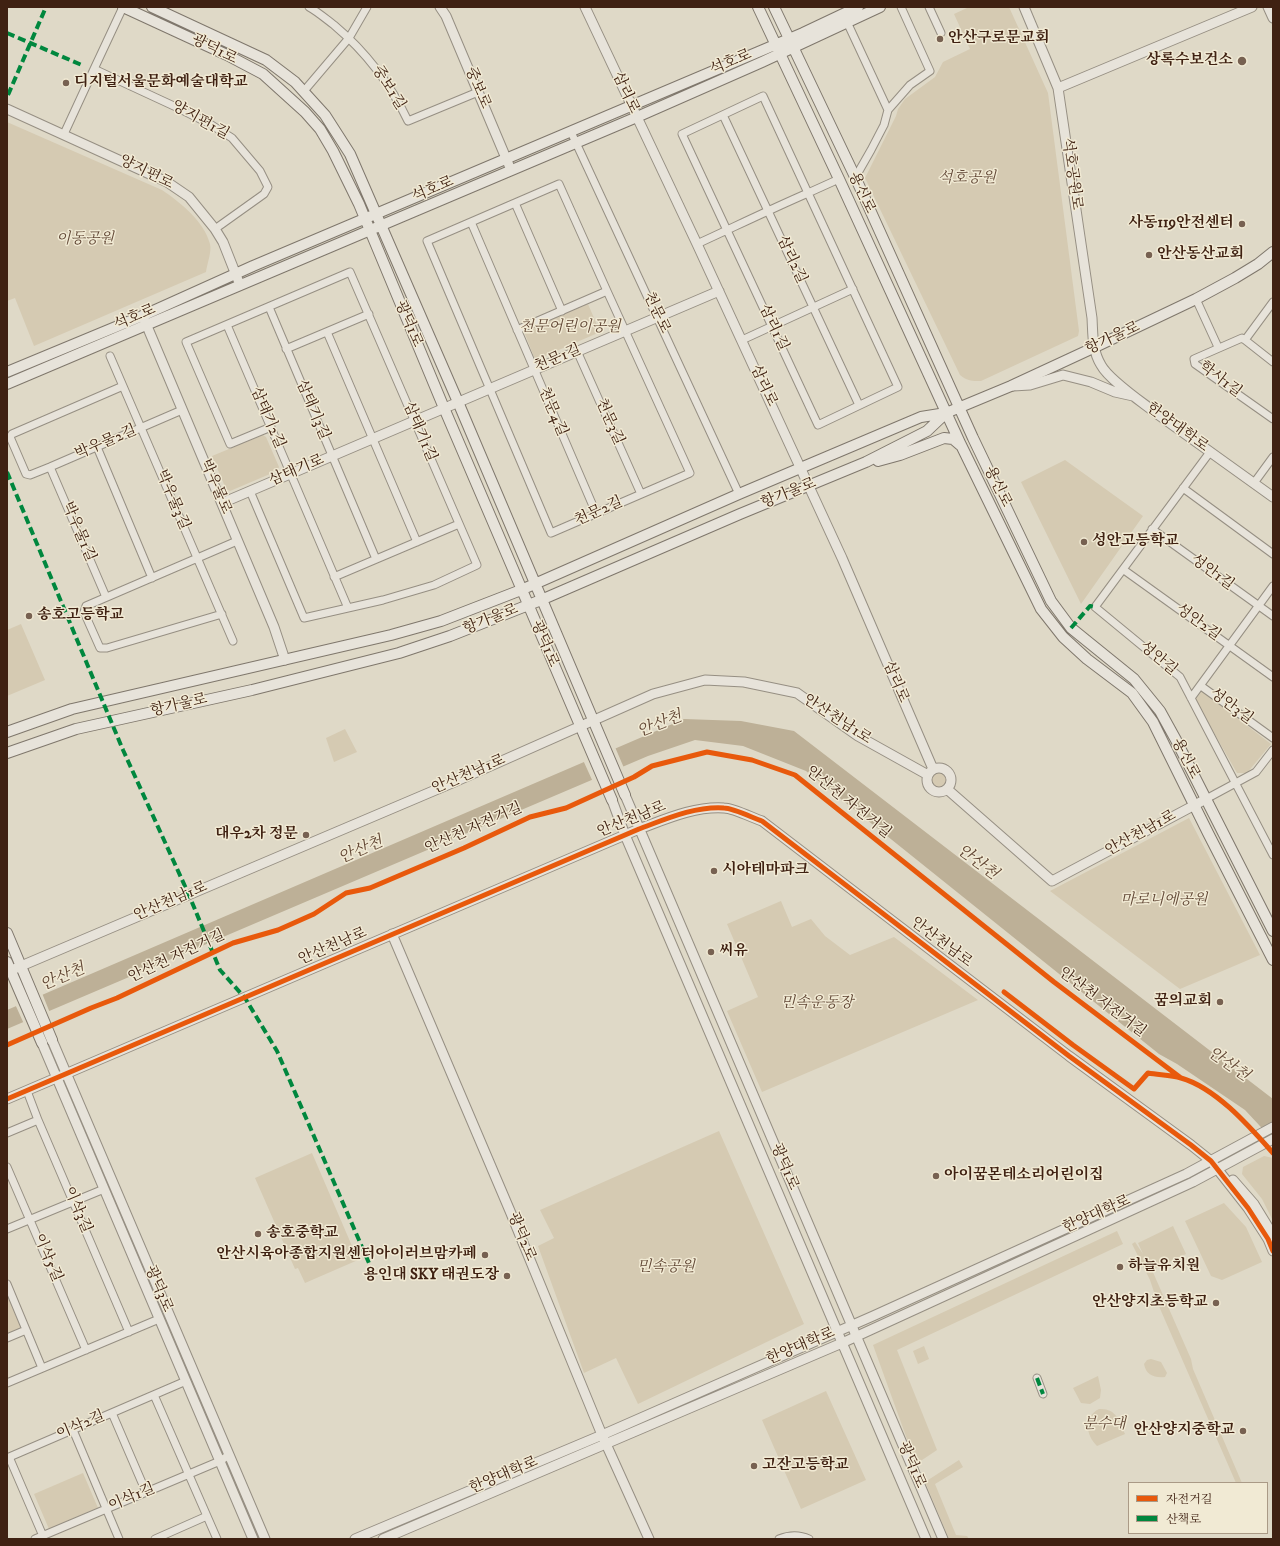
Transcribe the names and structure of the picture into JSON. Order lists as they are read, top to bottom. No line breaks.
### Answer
{"streets":{"main road":["광덕1로","석호로","용신로","항가울로"],"street":["중보1길","중보로","삼리로","양지편1길","양지편로","석호공원로","삼리2길","천문로","삼리1길","천문1길","학사1길","삼태기3길","천문4길","삼태기2길","천문3길","한양대학로","삼태기1길","박우물2길","삼태기로","박우물로","박우물3길","천문2길","박우물1길","성안1길","성안2길","성안길","성안3길","안산천남1로","안산천남로","이삭3길","광덕2로","이삭5길","광덕3로","이삭2길","이삭1길"],"cycle path":["안산천 자전거길"]},"crossings":[["광덕1로","석호로"],["광덕1로","항가울로"],["광덕1로","천문1길"],["광덕1로","한양대학로"],["광덕1로","삼태기로"],["광덕1로","안산천남1로"],["광덕1로","안산천남로"],["석호로","중보로"],["석호로","삼리로"],["석호로","양지편로"],["석호로","용신로"],["석호로","천문로"],["석호로","박우물로"],["중보1길","중보로"],["삼리로","항가울로"],["삼리로","천문1길"],["삼리로","안산천남1로"],["양지편1길","양지편로"],["석호공원로","항가울로"],["석호공원로","한양대학로"],["용신로","항가울로"],["용신로","안산천남1로"],["삼리2길","삼리1길"],["천문로","항가울로"],["천문로","천문1길"],["항가울로","한양대학로"],["항가울로","박우물로"],["천문1길","천문4길"],["천문1길","천문3길"],["천문1길","삼태기로"],["천문1길","천문2길"],["삼태기3길","삼태기1길"],["삼태기3길","삼태기로"],["천문4길","천문2길"],["삼태기2길","삼태기1길"],["삼태기2길","삼태기로"],["천문3길","천문2길"],["한양대학로","성안길"],["한양대학로","안산천남로"],["한양대학로","광덕2로"],["삼태기1길","삼태기로"],["박우물2길","박우물로"],["박우물2길","박우물3길"],["박우물2길","박우물1길"],["삼태기로","박우물로"],["성안1길","성안길"],["성안2길","성안길"],["성안길","성안3길"],["안산천남로","이삭3길"],["안산천남로","광덕2로"],["안산천남로","광덕3로"],["광덕3로","이삭2길"],["광덕3로","이삭1길"]],"water":["안산천"],"parks":["석호공원","이동공원","천문어린이공원","마로니에공원","민속운동장","민속공원","분수대"],"places":["안산구로문교회","상록수보건소","디지털서울문화예술대학교","사동119안전센터","안산동산교회","성안고등학교","송호고등학교","대우2차 정문","시아테마파크","씨유","꿈의교회","아이꿈몬테소리어린이집","송호중학교","안산시육아종합지원센터아이러브맘카페","하늘유치원","용인대 SKY 태권도장","안산양지초등학교","안산양지중학교","고잔고등학교"],"legend":["자전거길","산책로"]}
